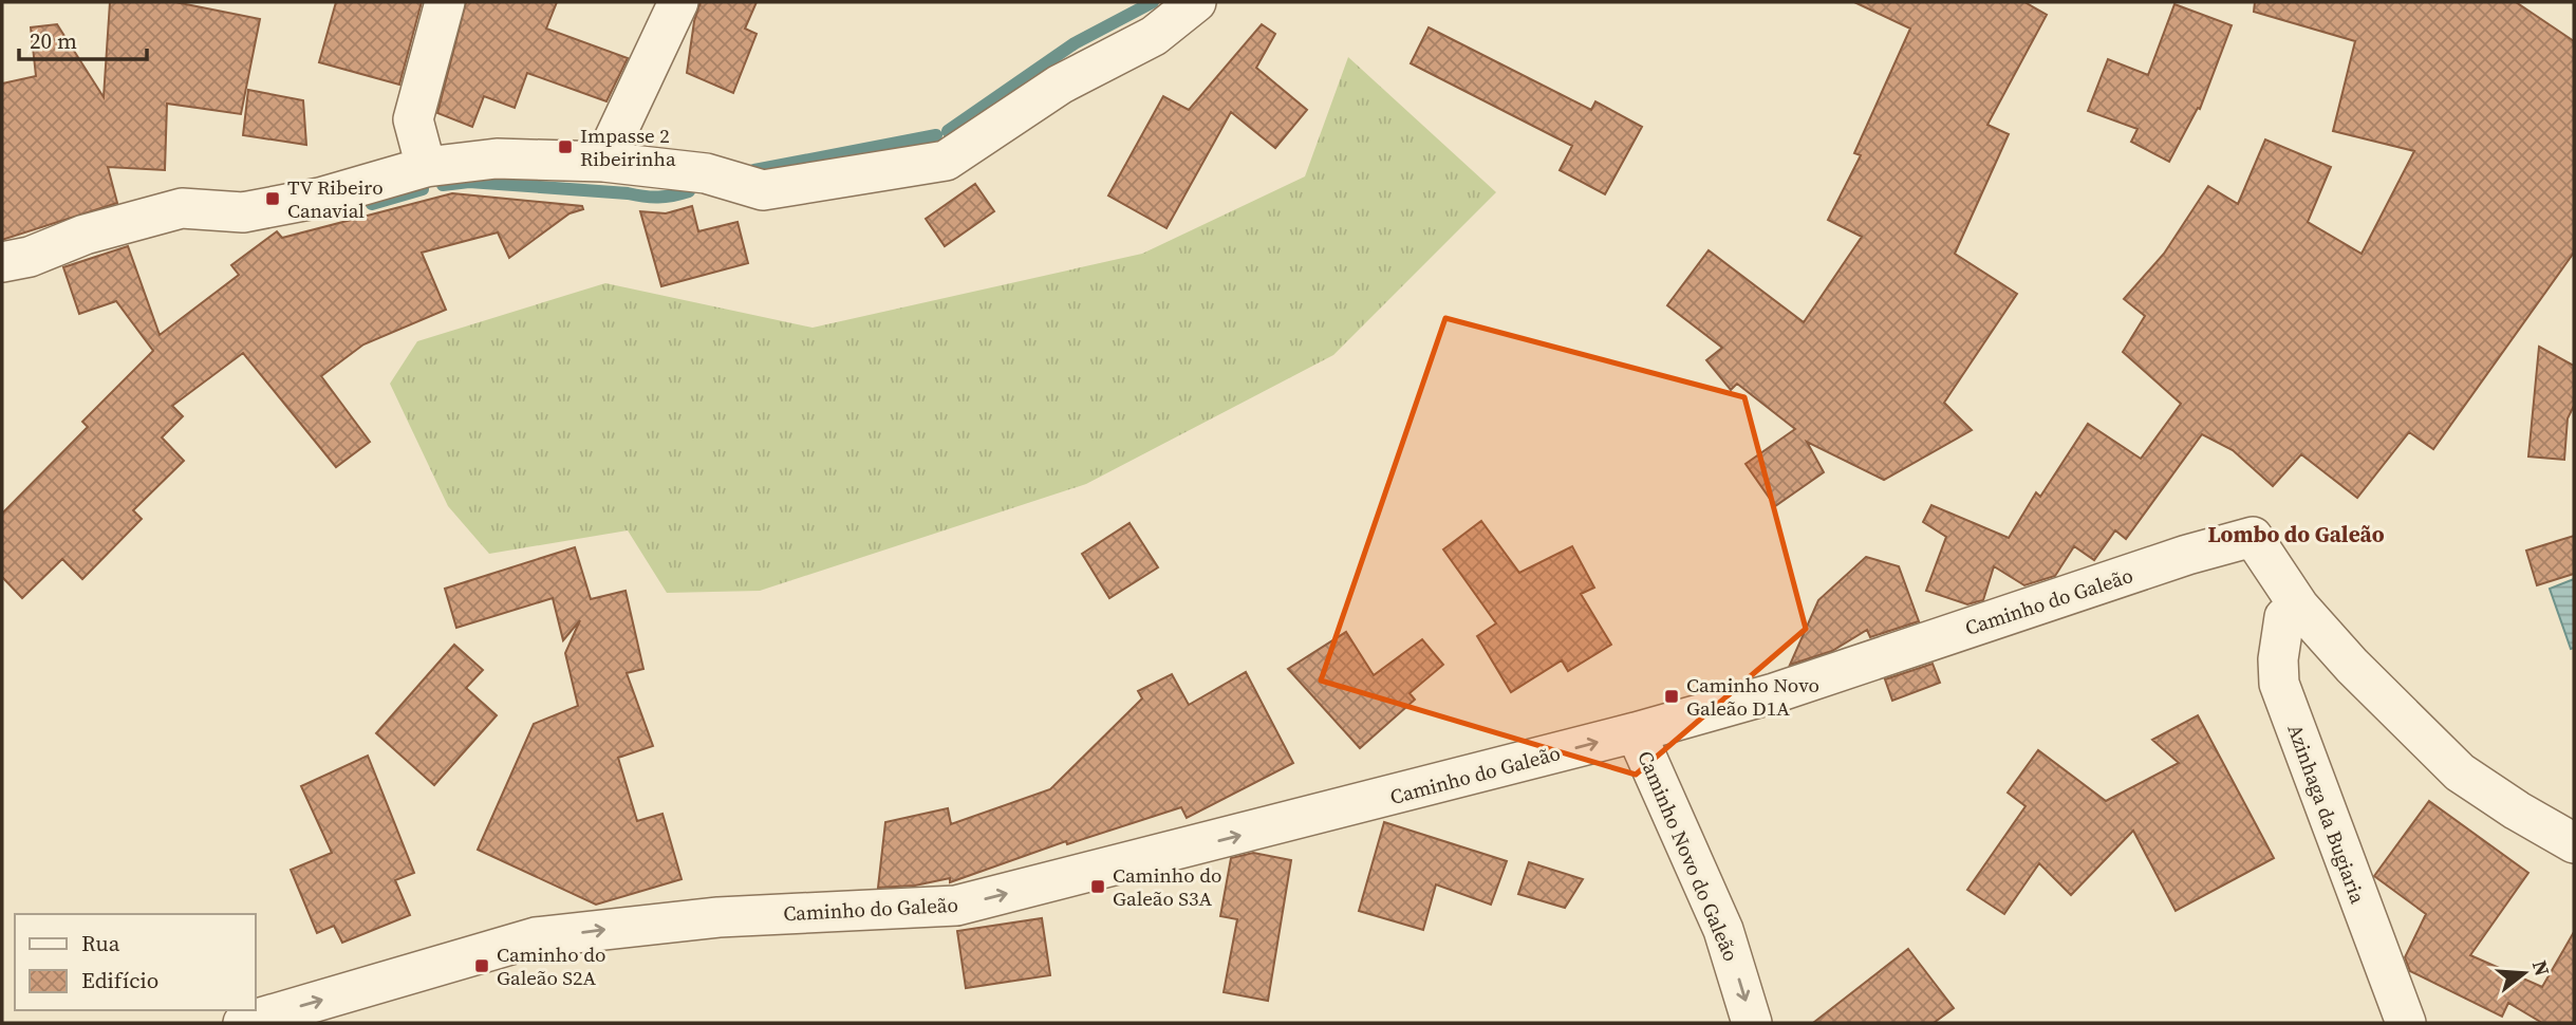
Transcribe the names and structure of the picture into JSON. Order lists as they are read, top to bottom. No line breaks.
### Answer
{"streets":{"street":["Caminho do Galeão","Azinhaga da Bugiaria","Caminho Novo do Galeão"]},"crossings":[["Caminho do Galeão","Azinhaga da Bugiaria"],["Caminho do Galeão","Caminho Novo do Galeão"]],"one_way":["Caminho do Galeão","Caminho Novo do Galeão"],"districts":["Lombo do Galeão"],"places":{"transit":["Impasse 2 Ribeirinha","TV Ribeiro Canavial","Caminho Novo Galeão D1A","Caminho do Galeão S3A","Caminho do Galeão S2A"]},"legend":["Rua","Edifício"],"scale_bar":"20 m","north":"right"}
